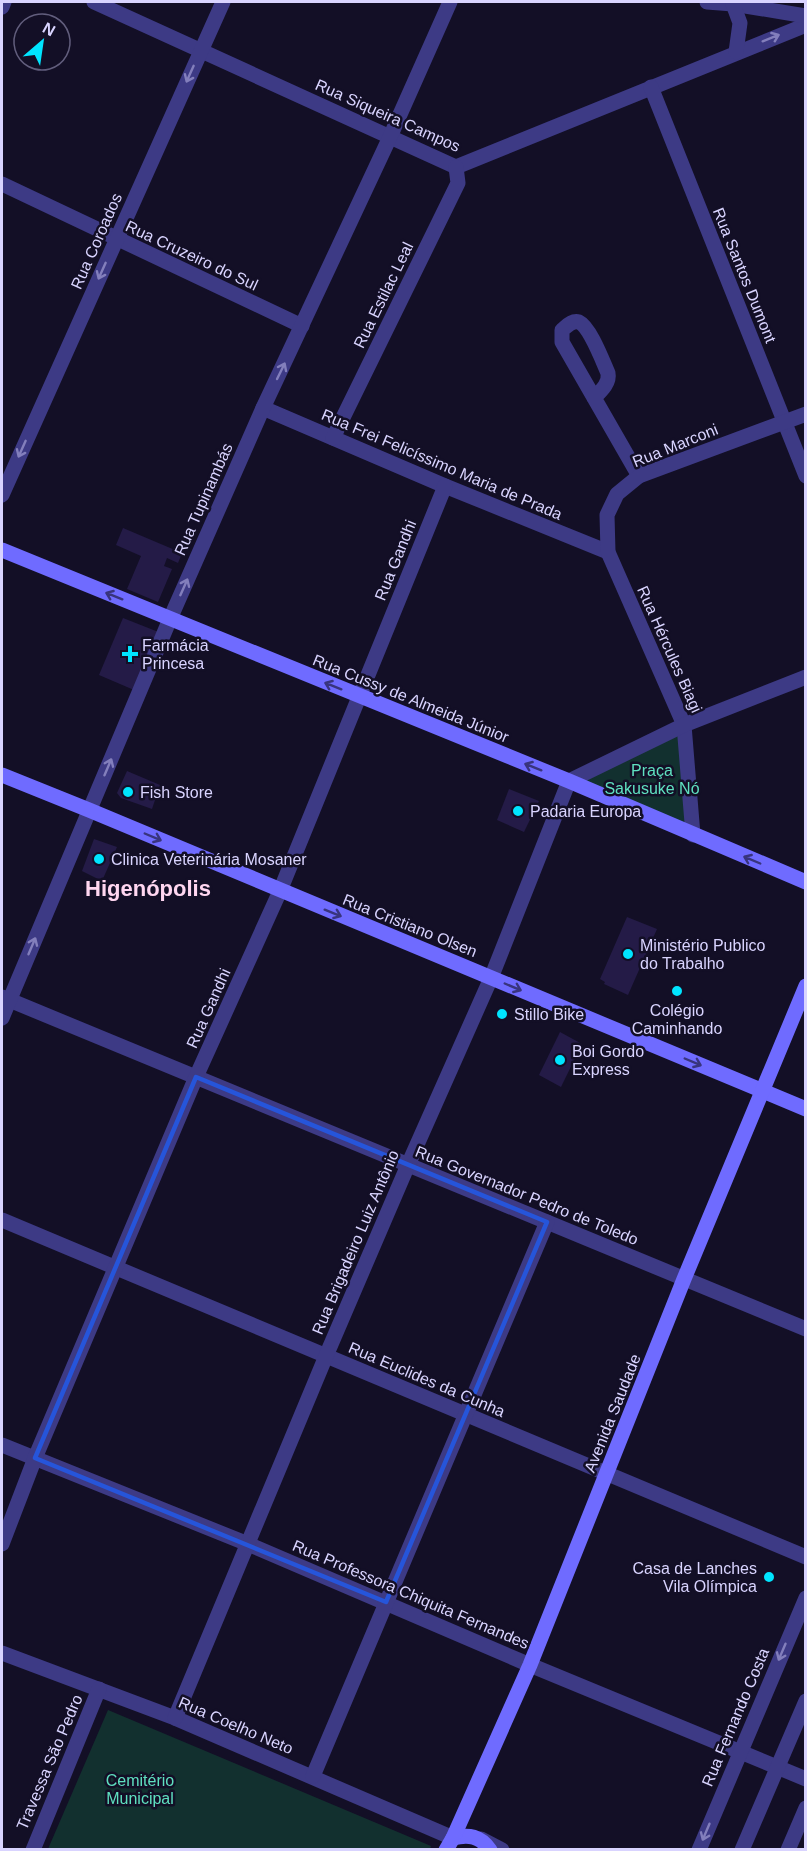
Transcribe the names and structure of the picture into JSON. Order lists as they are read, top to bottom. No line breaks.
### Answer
{"streets":{"street":["Rua Siqueira Campos","Rua Coroados","Rua Cruzeiro do Sul","Rua Santos Dumont","Rua Estilac Leal","Rua Marconi","Rua Frei Felicíssimo Maria de Prada","Rua Tupinambás","Rua Gandhi","Rua Hércules Biagi","Rua Cussy de Almeida Júnior","Rua Cristiano Olsen","Rua Governador Pedro de Toledo","Rua Brigadeiro Luiz Antônio","Rua Euclides da Cunha","Avenida Saudade","Rua Professora Chiquita Fernandes","Rua Fernando Costa","Rua Coelho Neto","Travessa São Pedro"]},"crossings":[["Rua Siqueira Campos","Rua Coroados"],["Rua Siqueira Campos","Rua Santos Dumont"],["Rua Siqueira Campos","Rua Estilac Leal"],["Rua Siqueira Campos","Rua Tupinambás"],["Rua Coroados","Rua Cruzeiro do Sul"],["Rua Cruzeiro do Sul","Rua Tupinambás"],["Rua Santos Dumont","Rua Marconi"],["Rua Estilac Leal","Rua Frei Felicíssimo Maria de Prada"],["Rua Marconi","Rua Frei Felicíssimo Maria de Prada"],["Rua Marconi","Rua Hércules Biagi"],["Rua Frei Felicíssimo Maria de Prada","Rua Tupinambás"],["Rua Frei Felicíssimo Maria de Prada","Rua Gandhi"],["Rua Frei Felicíssimo Maria de Prada","Rua Hércules Biagi"],["Rua Tupinambás","Rua Cussy de Almeida Júnior"],["Rua Tupinambás","Rua Cristiano Olsen"],["Rua Tupinambás","Rua Governador Pedro de Toledo"],["Rua Gandhi","Rua Cussy de Almeida Júnior"],["Rua Gandhi","Rua Cristiano Olsen"],["Rua Gandhi","Rua Governador Pedro de Toledo"],["Rua Gandhi","Rua Euclides da Cunha"],["Rua Gandhi","Rua Professora Chiquita Fernandes"],["Rua Hércules Biagi","Rua Cussy de Almeida Júnior"],["Rua Cussy de Almeida Júnior","Rua Brigadeiro Luiz Antônio"],["Rua Cristiano Olsen","Rua Brigadeiro Luiz Antônio"],["Rua Cristiano Olsen","Avenida Saudade"],["Rua Governador Pedro de Toledo","Rua Brigadeiro Luiz Antônio"],["Rua Governador Pedro de Toledo","Avenida Saudade"],["Rua Brigadeiro Luiz Antônio","Rua Euclides da Cunha"],["Rua Brigadeiro Luiz Antônio","Rua Professora Chiquita Fernandes"],["Rua Brigadeiro Luiz Antônio","Rua Coelho Neto"],["Rua Euclides da Cunha","Avenida Saudade"],["Avenida Saudade","Rua Professora Chiquita Fernandes"],["Avenida Saudade","Rua Coelho Neto"],["Rua Professora Chiquita Fernandes","Rua Fernando Costa"],["Rua Coelho Neto","Travessa São Pedro"]],"one_way":["Rua Coroados","Rua Tupinambás","Rua Cussy de Almeida Júnior","Rua Cristiano Olsen"],"districts":["Higenópolis"],"parks":["Praça Sakusuke Nó","Cemitério Municipal"],"places":{"health":["Farmácia Princesa"],"other":["Fish Store","Padaria Europa","Clinica Veterinária Mosaner","Ministério Publico do Trabalho","Colégio Caminhando","Stillo Bike","Boi Gordo Express","Casa de Lanches Vila Olímpica"]},"north":"top right"}
